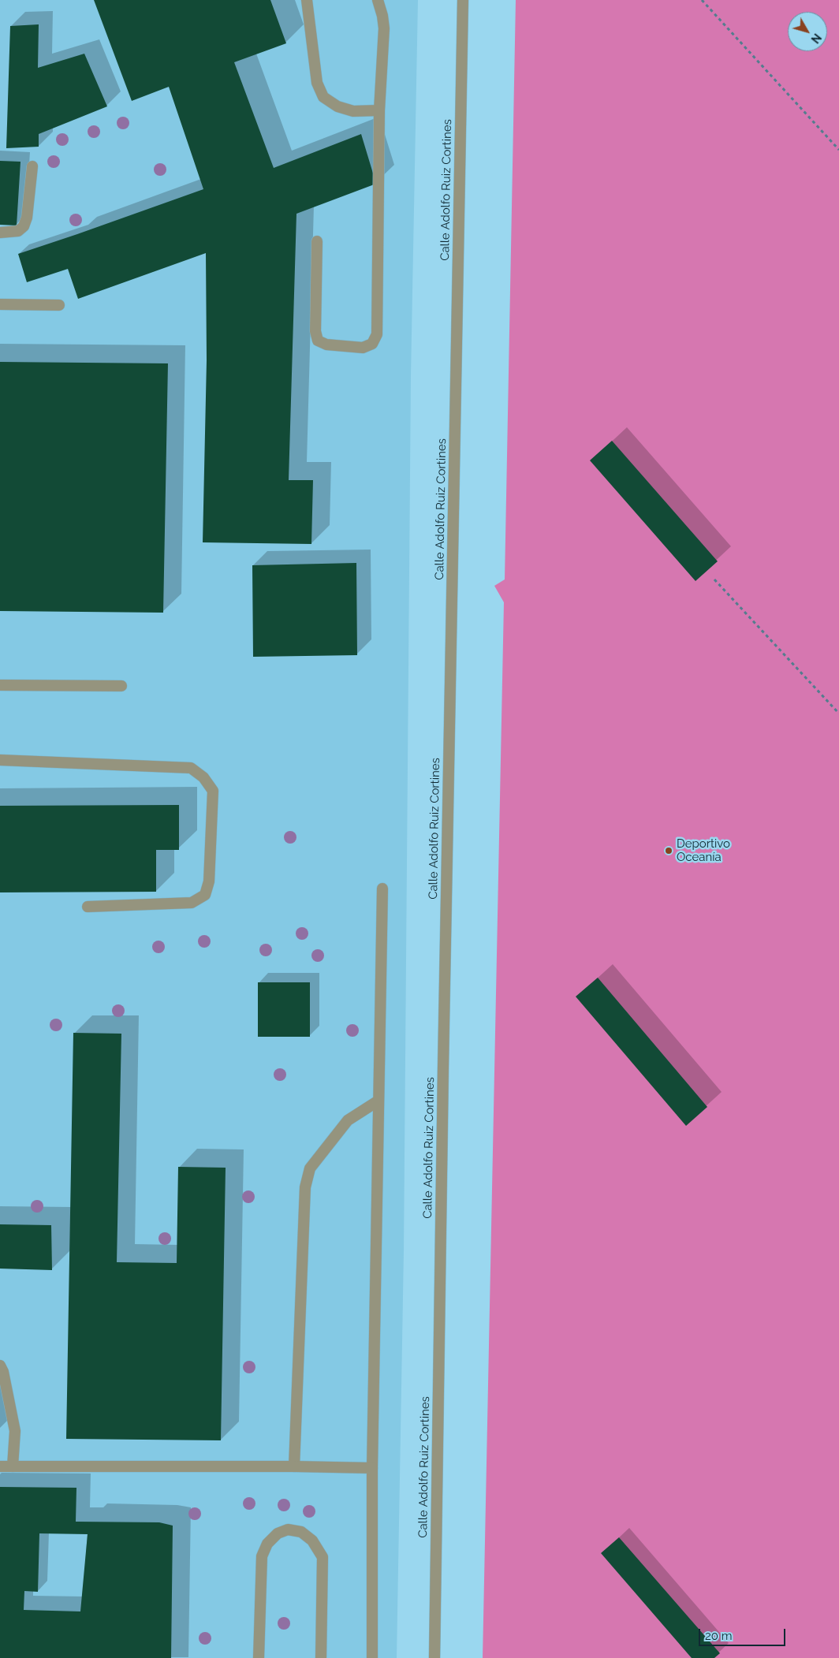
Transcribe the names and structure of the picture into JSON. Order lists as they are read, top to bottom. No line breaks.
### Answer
{"streets":{"street":["Calle Adolfo Ruiz Cortines"]},"places":["Deportivo Oceanía"],"scale_bar":"20 m","north":"bottom right"}
